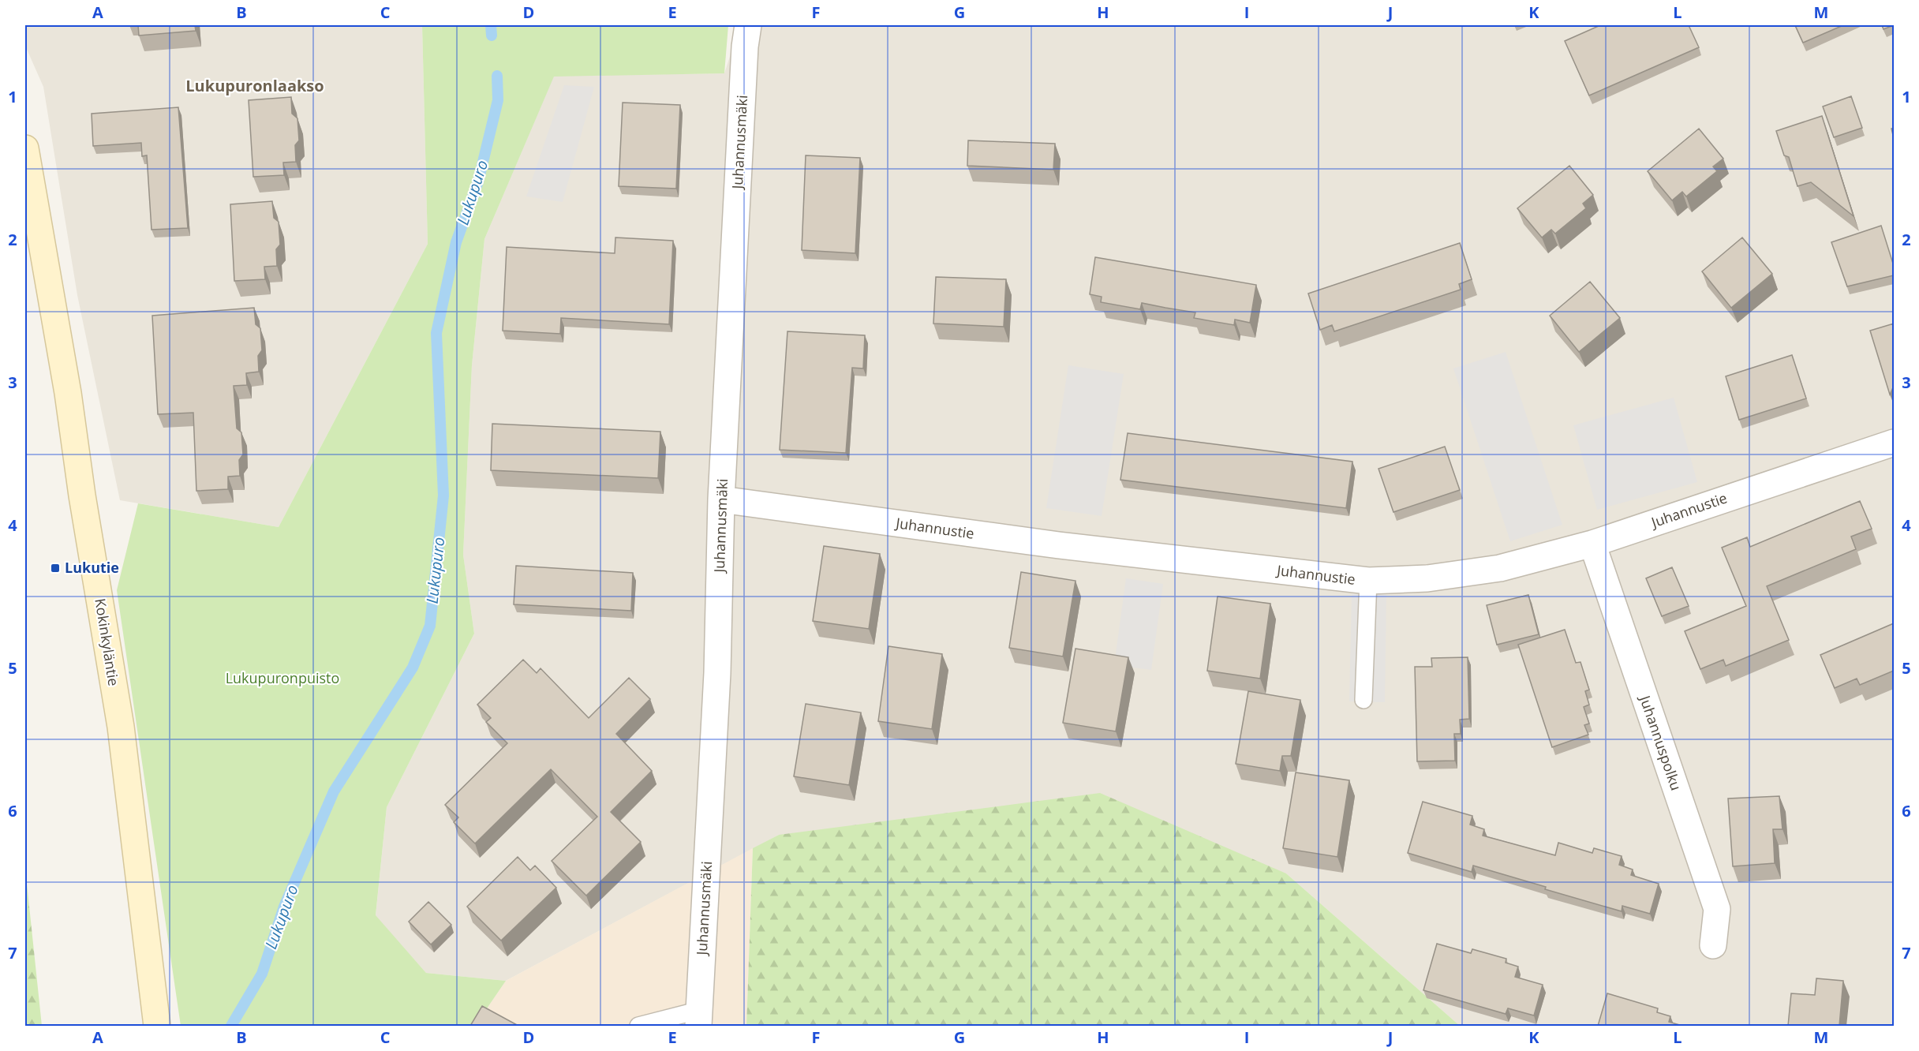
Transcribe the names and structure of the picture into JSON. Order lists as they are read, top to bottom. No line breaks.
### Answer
{"streets":{"main road":["Kokinkyläntie"],"street":["Juhannusmäki","Juhannustie","Juhannuspolku"]},"crossings":[["Juhannusmäki","Juhannustie"],["Juhannustie","Juhannuspolku"]],"districts":["Lukupuronlaakso"],"water":["Lukupuro"],"parks":["Lukupuronpuisto"],"places":{"transit":["Lukutie"]},"grid":{"columns":["A","B","C","D","E","F","G","H","I","J","K","L","M"],"rows":["1","2","3","4","5","6","7"]}}
